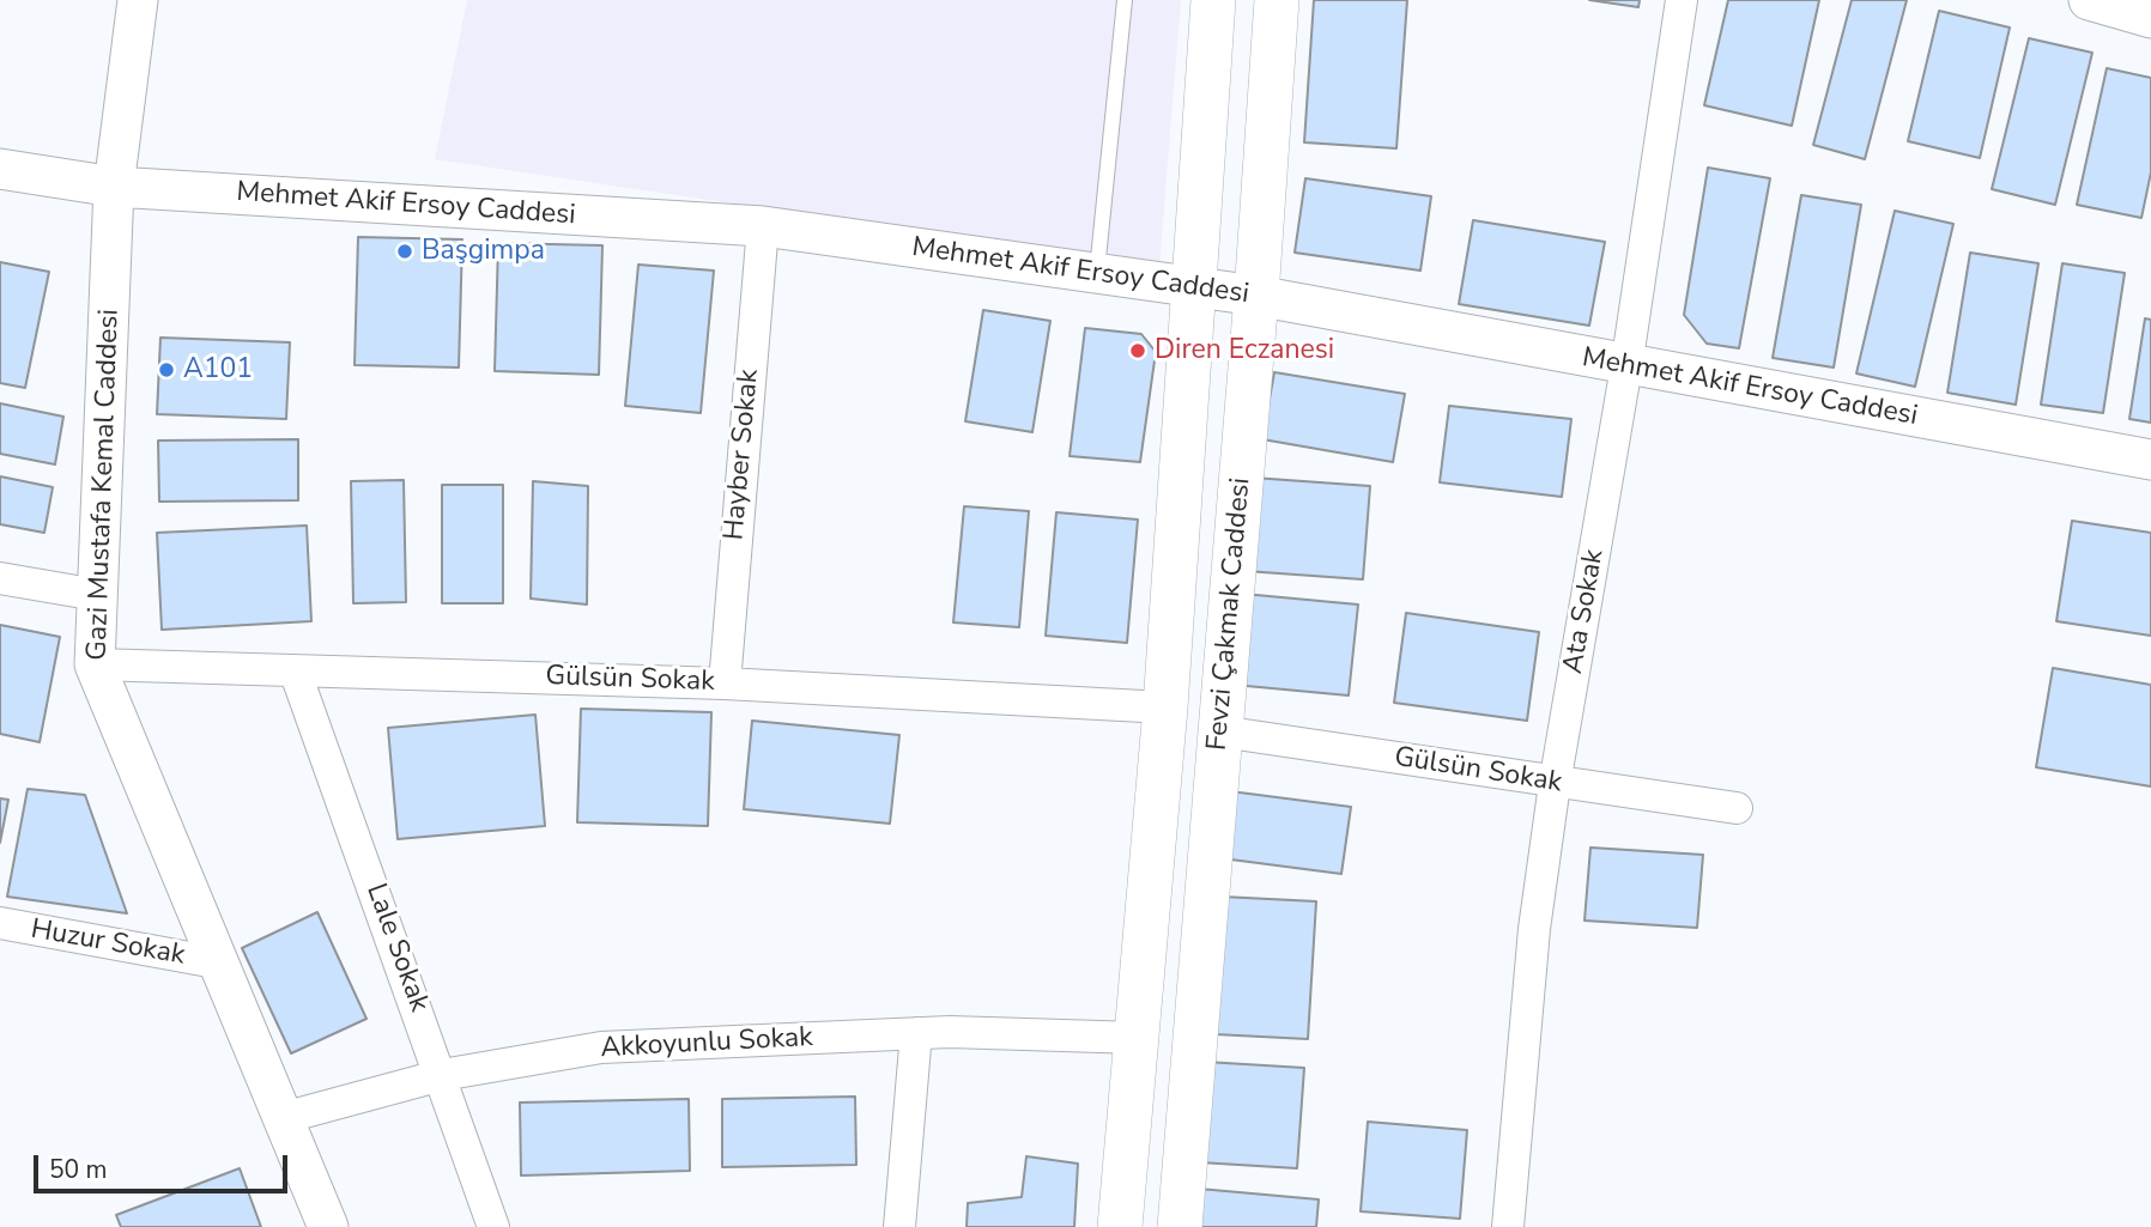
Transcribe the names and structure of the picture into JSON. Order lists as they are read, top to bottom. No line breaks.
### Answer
{"streets":{"main road":["Fevzi Çakmak Caddesi"],"street":["Mehmet Akif Ersoy Caddesi","Hayber Sokak","Gazi Mustafa Kemal Caddesi","Ata Sokak","Gülsün Sokak","Huzur Sokak","Lale Sokak","Akkoyunlu Sokak"]},"crossings":[["Mehmet Akif Ersoy Caddesi","Hayber Sokak"],["Mehmet Akif Ersoy Caddesi","Gazi Mustafa Kemal Caddesi"],["Mehmet Akif Ersoy Caddesi","Ata Sokak"],["Mehmet Akif Ersoy Caddesi","Fevzi Çakmak Caddesi"],["Hayber Sokak","Gülsün Sokak"],["Gazi Mustafa Kemal Caddesi","Gülsün Sokak"],["Gazi Mustafa Kemal Caddesi","Huzur Sokak"],["Gazi Mustafa Kemal Caddesi","Akkoyunlu Sokak"],["Ata Sokak","Gülsün Sokak"],["Fevzi Çakmak Caddesi","Gülsün Sokak"],["Fevzi Çakmak Caddesi","Akkoyunlu Sokak"],["Gülsün Sokak","Lale Sokak"],["Lale Sokak","Akkoyunlu Sokak"]],"places":["Başgimpa","Diren Eczanesi","A101"],"scale_bar":"50 m"}
